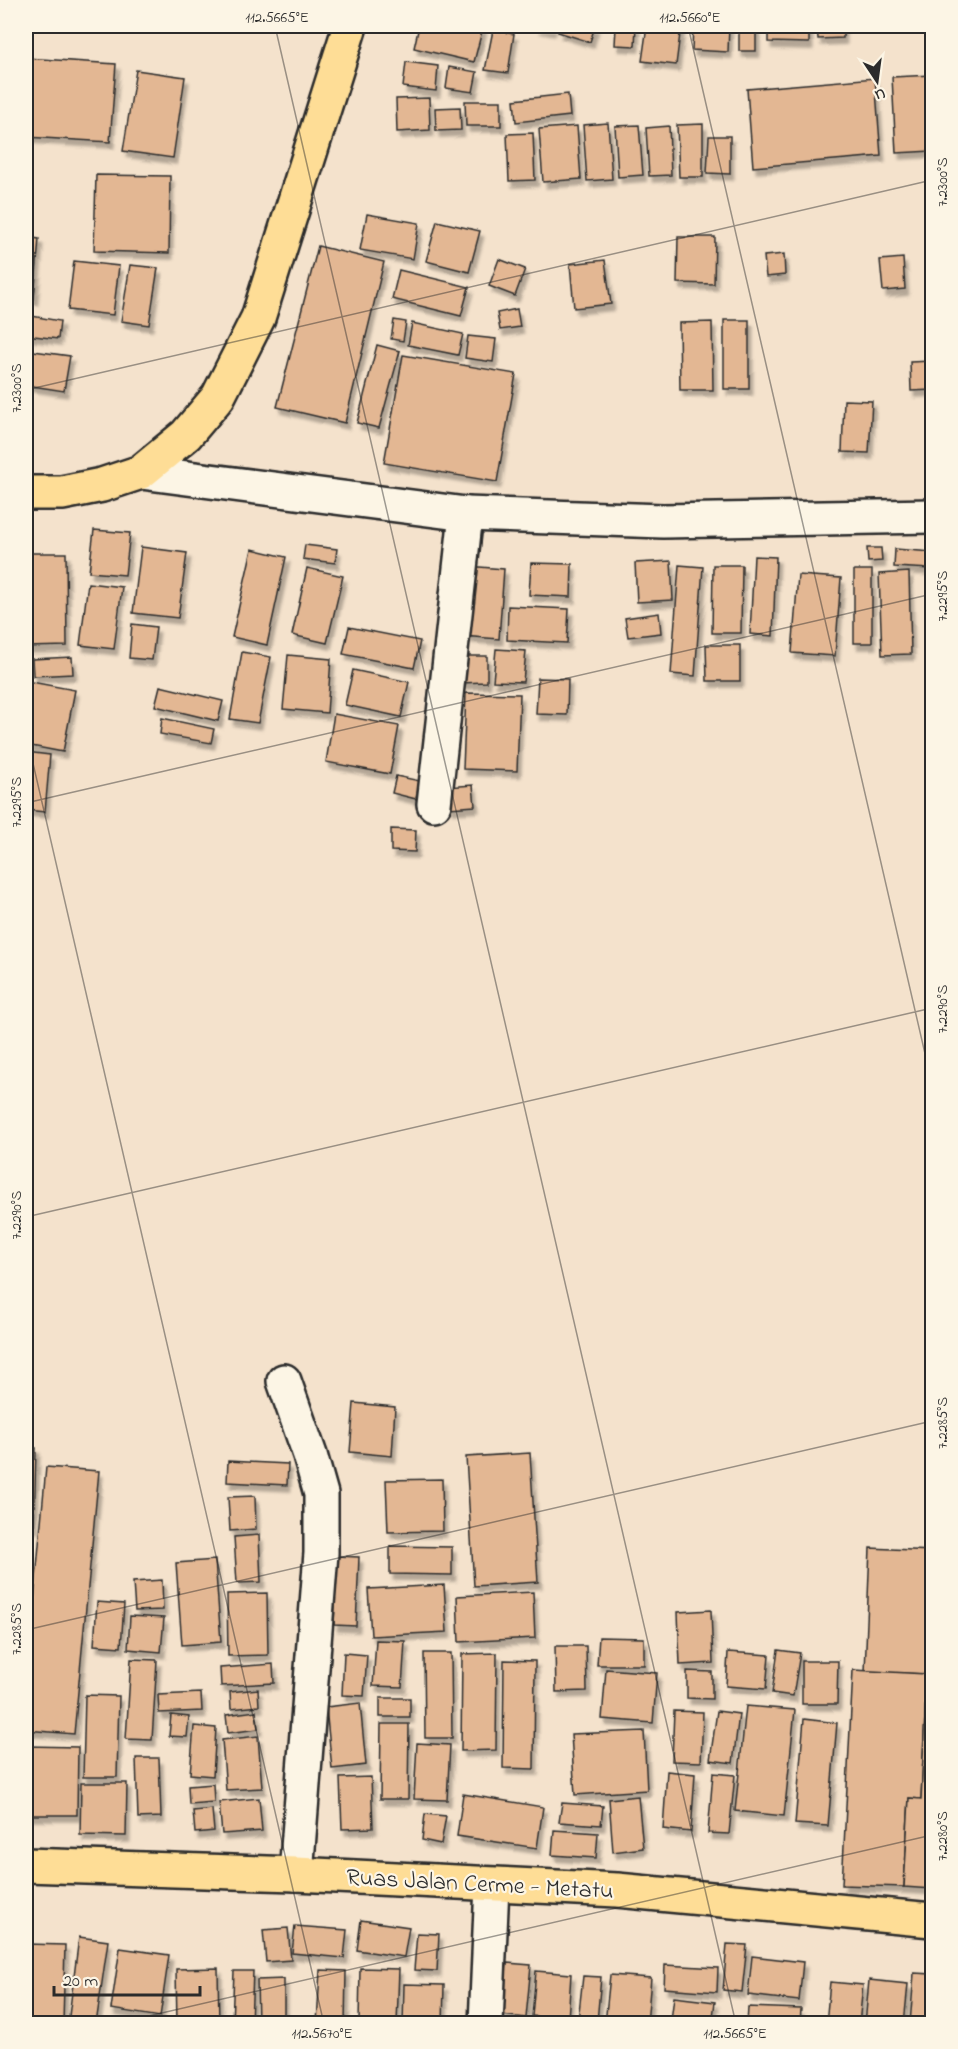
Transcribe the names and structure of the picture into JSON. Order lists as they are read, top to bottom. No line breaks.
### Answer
{"streets":{"main road":["Ruas Jalan Cerme - Metatu"]},"scale_bar":"20 m","north":"bottom","coordinates":["112.5665°E","112.5660°E","7.2300°S","7.2295°S","7.2290°S","7.2285°S","7.2280°S","112.5670°E"]}
